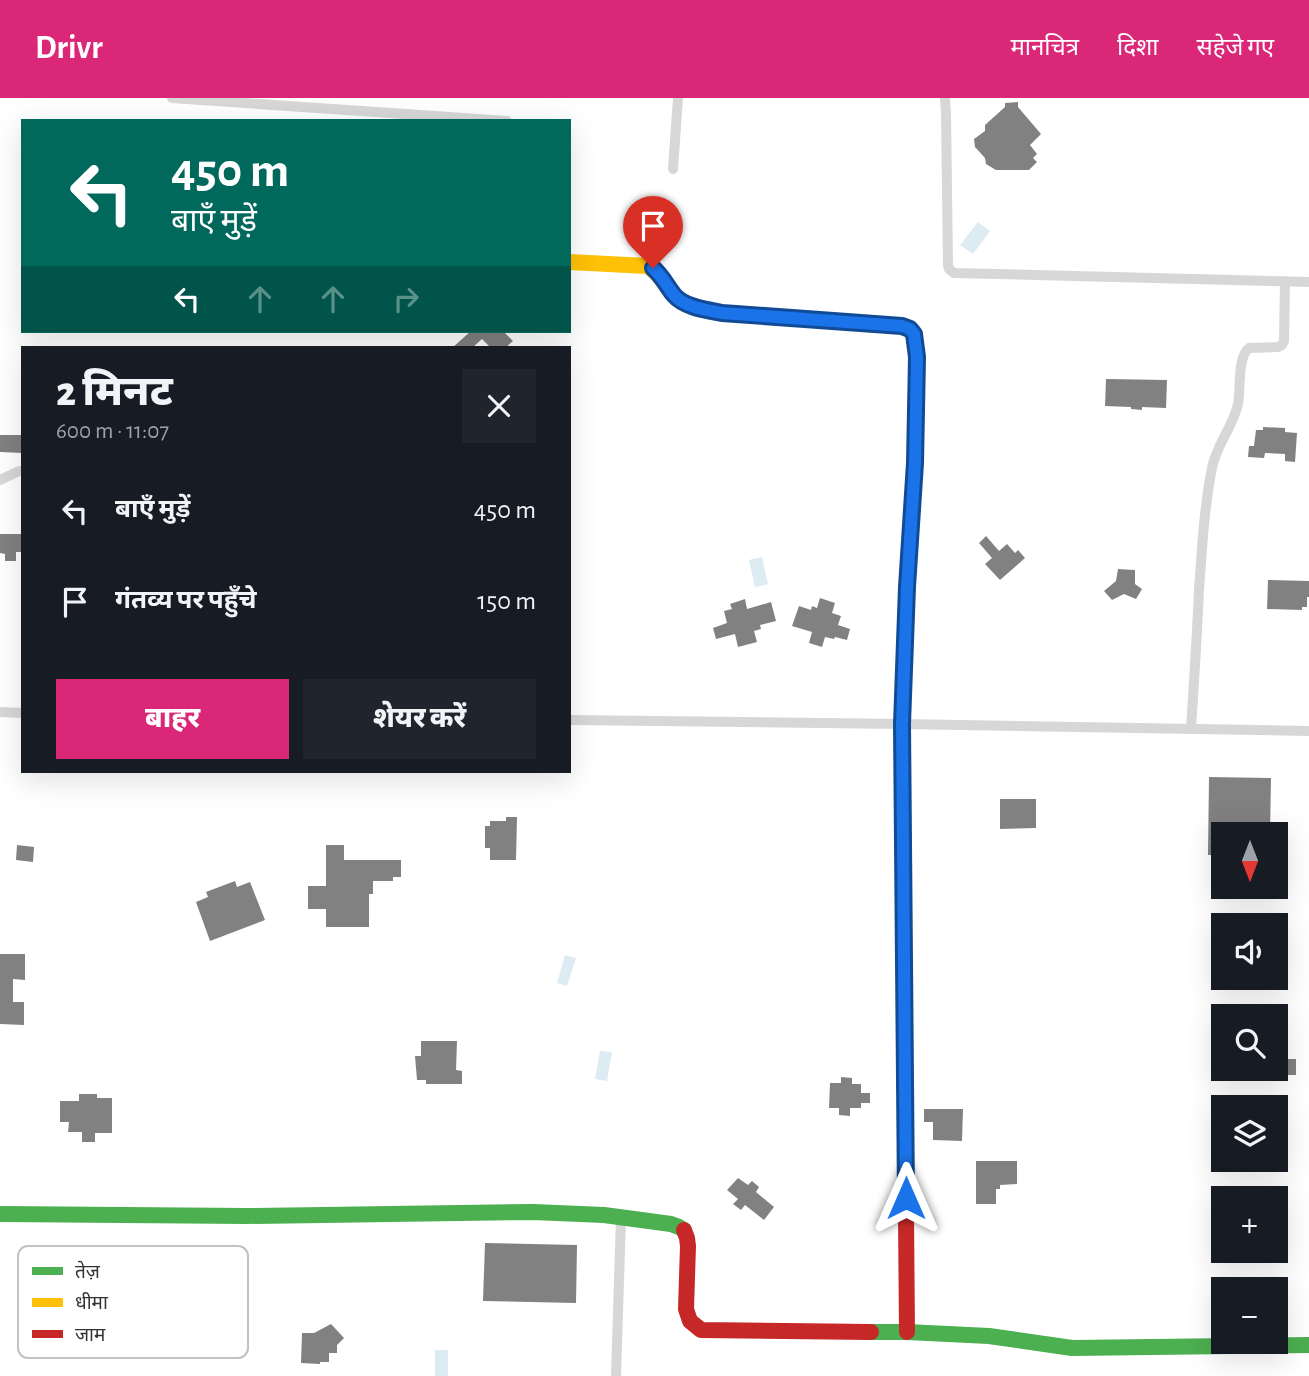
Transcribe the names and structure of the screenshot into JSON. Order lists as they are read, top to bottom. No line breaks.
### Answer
{"legend":["तेज़","धीमा","जाम"],"north":"bottom","page":{"header":"Drivr","nav":["मानचित्र","दिशा","सहेजे गए"],"turn":["450 m","बाएँ मुड़ें"],"heading":["2 मिनट","600 m · 11:07"],"list":[{"name":"बाएँ मुड़ें","value":"450 m"},{"name":"गंतव्य पर पहुँचे","value":"150 m"}],"buttons":["बाहर","शेयर करें"],"map_buttons":["+","−"]}}
